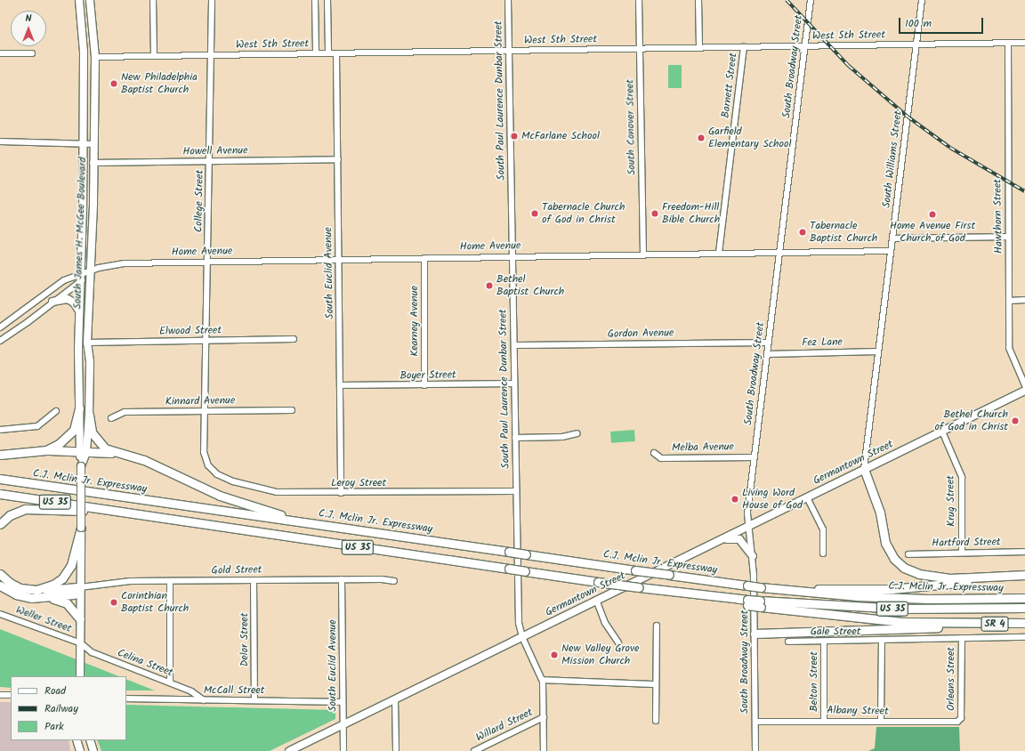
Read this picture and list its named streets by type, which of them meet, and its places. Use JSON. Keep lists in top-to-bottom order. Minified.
{"streets":{"highway":["C.J. Mclin Jr. Expressway","US 35","SR 4"],"main road":["South James H. McGee Boulevard","Germantown Street"],"street":["West 5th Street","South Broadway Street","Barnett Street","South Paul Laurence Dunbar Street","South Conover Street","Howell Avenue","South Williams Street","College Street","Hawthorn Street","Home Avenue","South Euclid Avenue","Kearney Avenue","Elwood Street","Gordon Avenue","Fez Lane","Boyer Street","Kinnard Avenue","Melba Avenue","Leroy Street","Krug Street","Hartford Street","Gold Street","Weller Street","Gale Street","Delor Street","Celina Street","Orleans Street","Belton Street","McCall Street","Albany Street","Willard Street"]},"crossings":[["West 5th Street","South Broadway Street"],["West 5th Street","Barnett Street"],["West 5th Street","South Paul Laurence Dunbar Street"],["West 5th Street","South Conover Street"],["West 5th Street","South Williams Street"],["West 5th Street","College Street"],["West 5th Street","Hawthorn Street"],["West 5th Street","South James H. McGee Boulevard"],["West 5th Street","South Euclid Avenue"],["South Broadway Street","Home Avenue"],["South Broadway Street","Gordon Avenue"],["South Broadway Street","Fez Lane"],["South Broadway Street","Melba Avenue"],["South Broadway Street","Germantown Street"],["South Broadway Street","Albany Street"],["Barnett Street","Home Avenue"],["South Paul Laurence Dunbar Street","Home Avenue"],["South Paul Laurence Dunbar Street","Gordon Avenue"],["South Paul Laurence Dunbar Street","Boyer Street"],["South Paul Laurence Dunbar Street","Germantown Street"],["South Paul Laurence Dunbar Street","Leroy Street"],["South Paul Laurence Dunbar Street","Willard Street"],["South Conover Street","Home Avenue"],["Howell Avenue","College Street"],["Howell Avenue","South James H. McGee Boulevard"],["Howell Avenue","South Euclid Avenue"],["South Williams Street","Home Avenue"],["South Williams Street","Fez Lane"],["South Williams Street","Germantown Street"],["College Street","Home Avenue"],["College Street","Elwood Street"],["College Street","Kinnard Avenue"],["College Street","Leroy Street"],["South James H. McGee Boulevard","Home Avenue"],["South James H. McGee Boulevard","Elwood Street"],["South James H. McGee Boulevard","Gold Street"],["South James H. McGee Boulevard","Weller Street"],["South James H. McGee Boulevard","Celina Street"],["Home Avenue","South Euclid Avenue"],["Home Avenue","Kearney Avenue"],["South Euclid Avenue","Boyer Street"],["South Euclid Avenue","Germantown Street"],["South Euclid Avenue","Leroy Street"],["South Euclid Avenue","Gold Street"],["South Euclid Avenue","McCall Street"],["Kearney Avenue","Boyer Street"],["Germantown Street","Krug Street"],["C.J. Mclin Jr. Expressway","US 35"],["C.J. Mclin Jr. Expressway","SR 4"],["Krug Street","Hartford Street"],["US 35","SR 4"],["Gold Street","Delor Street"],["Weller Street","Celina Street"],["Gale Street","Orleans Street"],["Gale Street","Belton Street"],["Delor Street","McCall Street"],["Celina Street","McCall Street"],["Orleans Street","Albany Street"],["Belton Street","Albany Street"]],"places":["New Philadelphia Baptist Church","McFarlane School","Garfield Elementary School","Tabernacle Church of God in Christ","Freedom-Hill Bible Church","Home Avenue First Church of God","Tabernacle Baptist Church","Bethel Baptist Church","Bethel Church of God in Christ","Living Word House of God","Corinthian Baptist Church","New Valley Grove Mission Church"],"legend":["Road","Railway","Park"],"scale_bar":"100 m","north":"top"}
